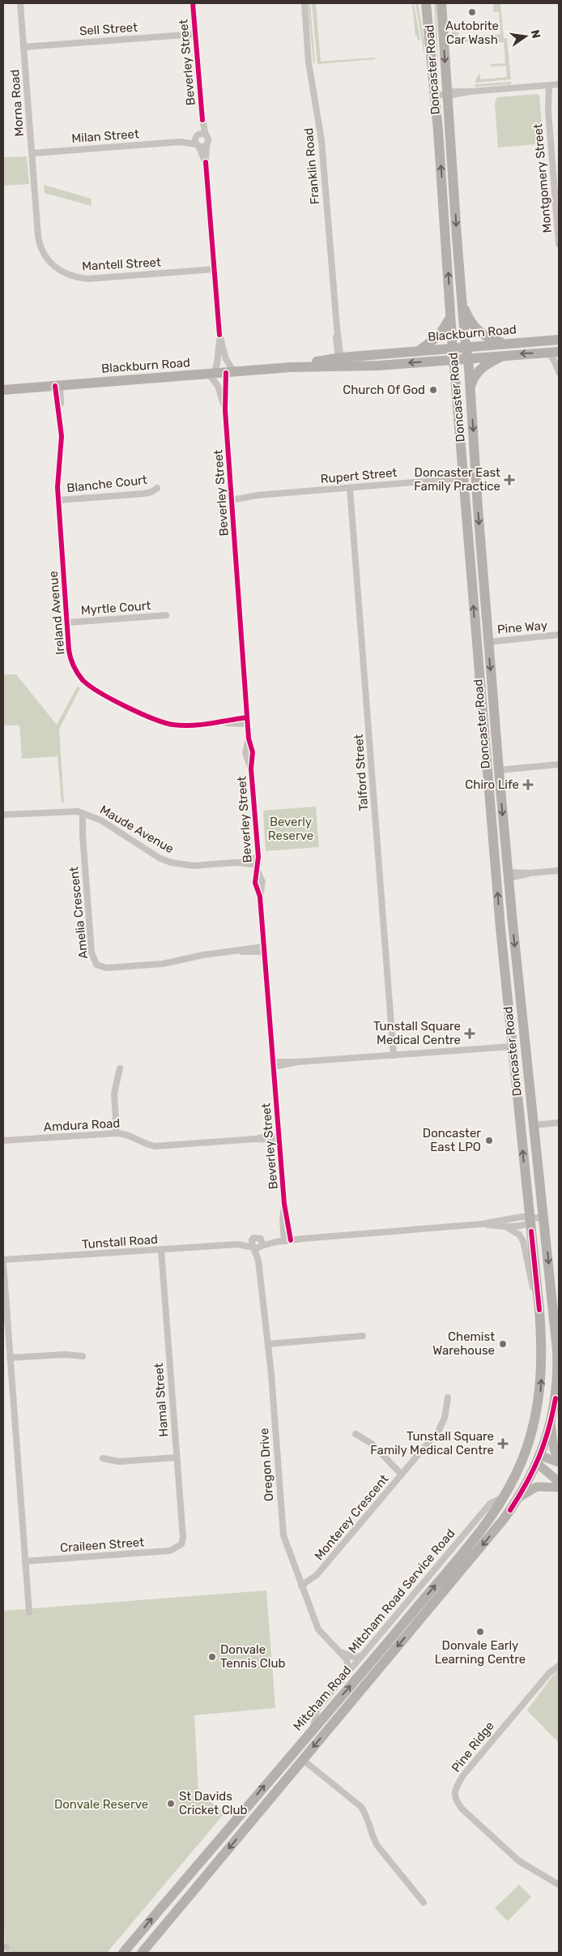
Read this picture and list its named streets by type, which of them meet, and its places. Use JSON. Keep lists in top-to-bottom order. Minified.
{"streets":{"main road":["Doncaster Road","Blackburn Road","Mitcham Road"],"street":["Sell Street","Beverley Street","Morna Road","Milan Street","Franklin Road","Montgomery Street","Mantell Street","Rupert Street","Blanche Court","Myrtle Court","Ireland Avenue","Pine Way","Talford Street","Maude Avenue","Amelia Crescent","Amdura Road","Tunstall Road","Hamal Street","Oregon Drive","Monterey Crescent","Craileen Street","Mitcham Road Service Road","Pine Ridge"]},"crossings":[["Sell Street","Beverley Street"],["Sell Street","Morna Road"],["Beverley Street","Milan Street"],["Beverley Street","Mantell Street"],["Beverley Street","Blackburn Road"],["Beverley Street","Rupert Street"],["Beverley Street","Ireland Avenue"],["Beverley Street","Maude Avenue"],["Beverley Street","Amelia Crescent"],["Beverley Street","Amdura Road"],["Doncaster Road","Blackburn Road"],["Doncaster Road","Rupert Street"],["Doncaster Road","Pine Way"],["Doncaster Road","Mitcham Road"],["Morna Road","Milan Street"],["Morna Road","Mantell Street"],["Milan Street","Mantell Street"],["Franklin Road","Blackburn Road"],["Blackburn Road","Ireland Avenue"],["Rupert Street","Talford Street"],["Blanche Court","Ireland Avenue"],["Myrtle Court","Ireland Avenue"],["Maude Avenue","Amelia Crescent"],["Tunstall Road","Hamal Street"],["Tunstall Road","Oregon Drive"],["Hamal Street","Craileen Street"],["Oregon Drive","Monterey Crescent"],["Oregon Drive","Mitcham Road Service Road"],["Mitcham Road Service Road","Mitcham Road"]],"parks":["Beverly Reserve","Donvale Reserve"],"places":{"other":["Autobrite Car Wash","Church Of God","Doncaster East LPO","Chemist Warehouse","Donvale Early Learning Centre","Donvale Tennis Club","St Davids Cricket Club"],"health":["Doncaster East Family Practice","Chiro Life","Tunstall Square Medical Centre","Tunstall Square Family Medical Centre"]},"north":"right"}
